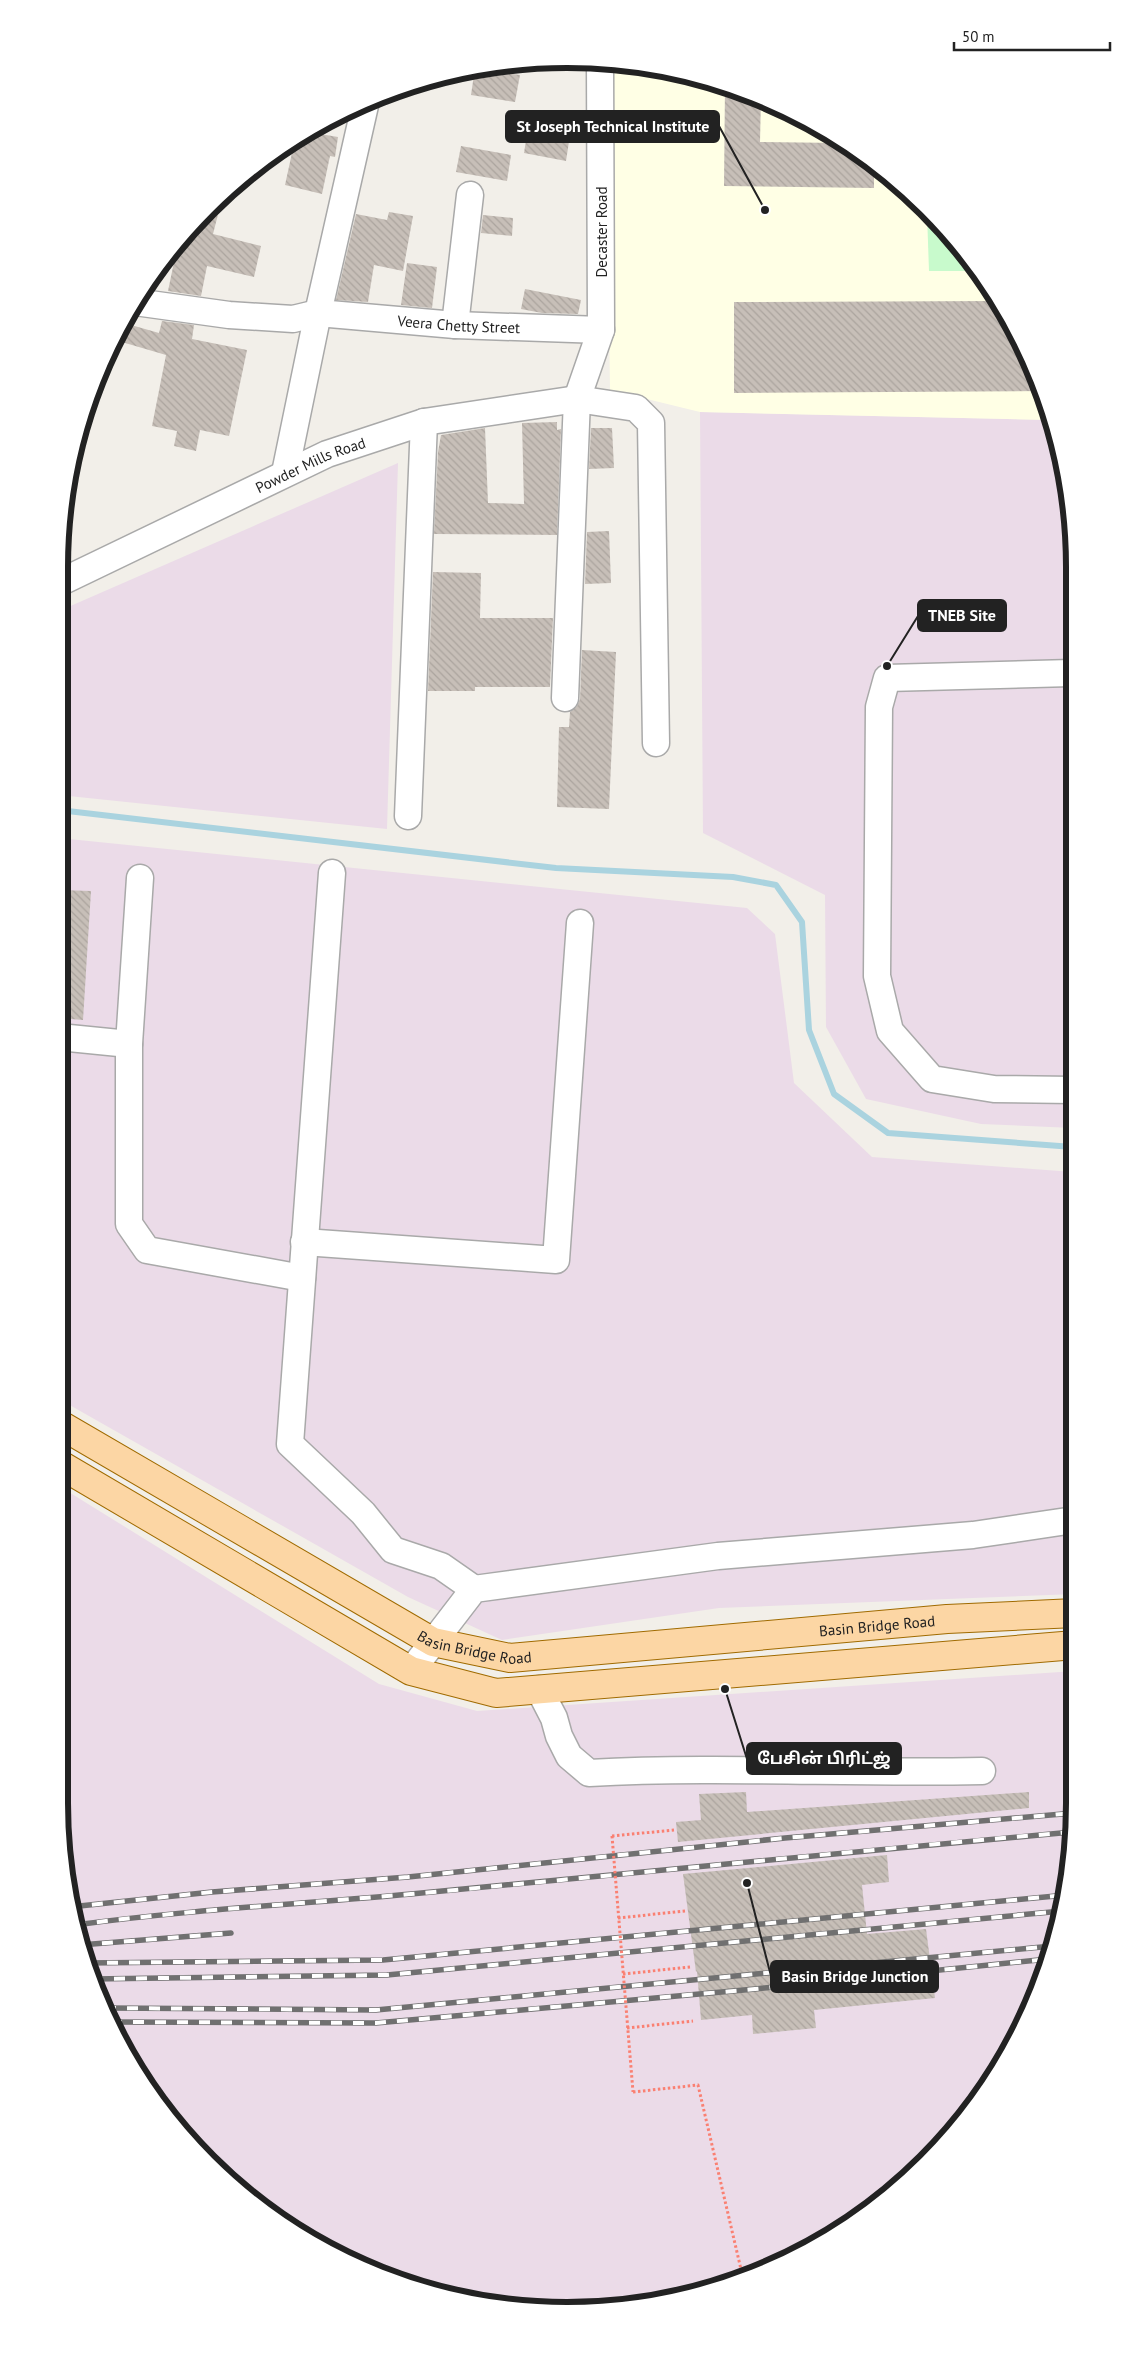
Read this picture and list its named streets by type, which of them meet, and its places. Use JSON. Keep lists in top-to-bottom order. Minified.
{"streets":{"main road":["Basin Bridge Road"],"street":["Decaster Road","Veera Chetty Street","Powder Mills Road"]},"crossings":[["Decaster Road","Veera Chetty Street"],["Decaster Road","Powder Mills Road"]],"places":["St Joseph Technical Institute","TNEB Site","பேசின் பிரிட்ஜ்","Basin Bridge Junction"],"scale_bar":"50 m"}
